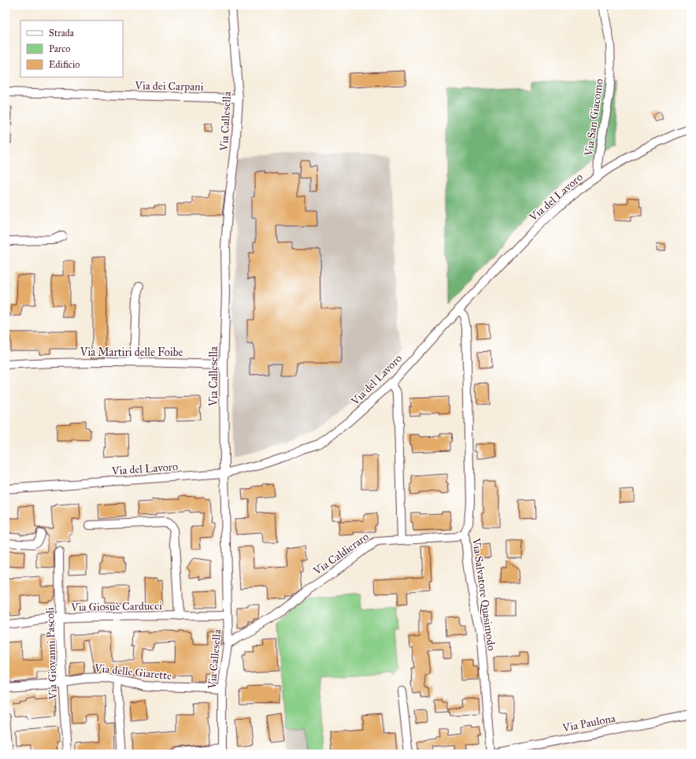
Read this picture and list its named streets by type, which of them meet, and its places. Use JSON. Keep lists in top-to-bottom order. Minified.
{"streets":{"street":["Via dei Carpani","Via San Giacomo","Via Callesella","Via del Lavoro","Via Martiri delle Foibe","Via Caldieraro","Via Salvatore Quasimodo","Via Giosuè Carducci","Via Giovanni Pascoli","Via delle Giarette","Via Paulona"]},"crossings":[["Via dei Carpani","Via Callesella"],["Via San Giacomo","Via del Lavoro"],["Via Callesella","Via del Lavoro"],["Via Callesella","Via Martiri delle Foibe"],["Via Callesella","Via Caldieraro"],["Via Callesella","Via Giosuè Carducci"],["Via Callesella","Via delle Giarette"],["Via del Lavoro","Via Salvatore Quasimodo"],["Via Caldieraro","Via Salvatore Quasimodo"],["Via Salvatore Quasimodo","Via Paulona"],["Via Giosuè Carducci","Via Giovanni Pascoli"],["Via Giovanni Pascoli","Via delle Giarette"]],"legend":["Strada","Parco","Edificio"]}
